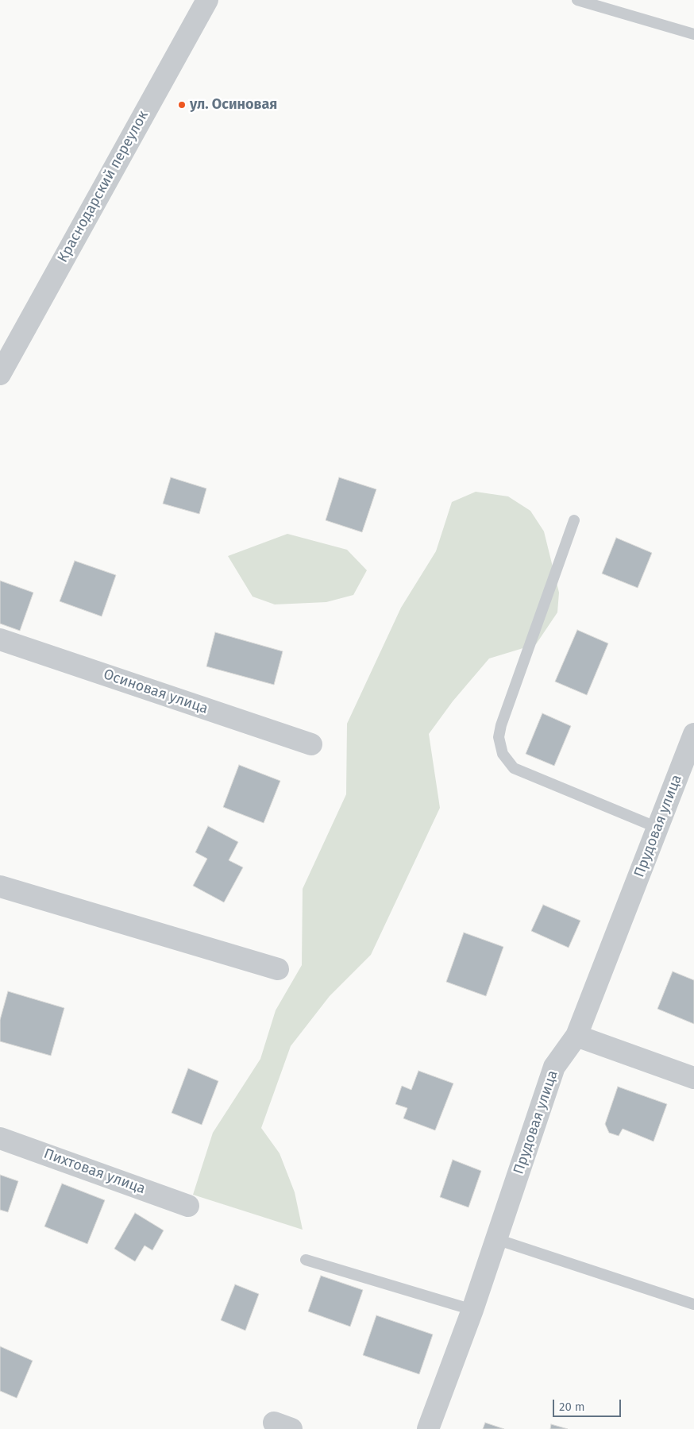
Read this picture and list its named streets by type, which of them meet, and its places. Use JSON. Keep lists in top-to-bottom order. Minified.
{"streets":{"street":["Краснодарский переулок","Осиновая улица","Прудовая улица","Пихтовая улица"]},"places":["ул. Осиновая"],"scale_bar":"20 m"}
